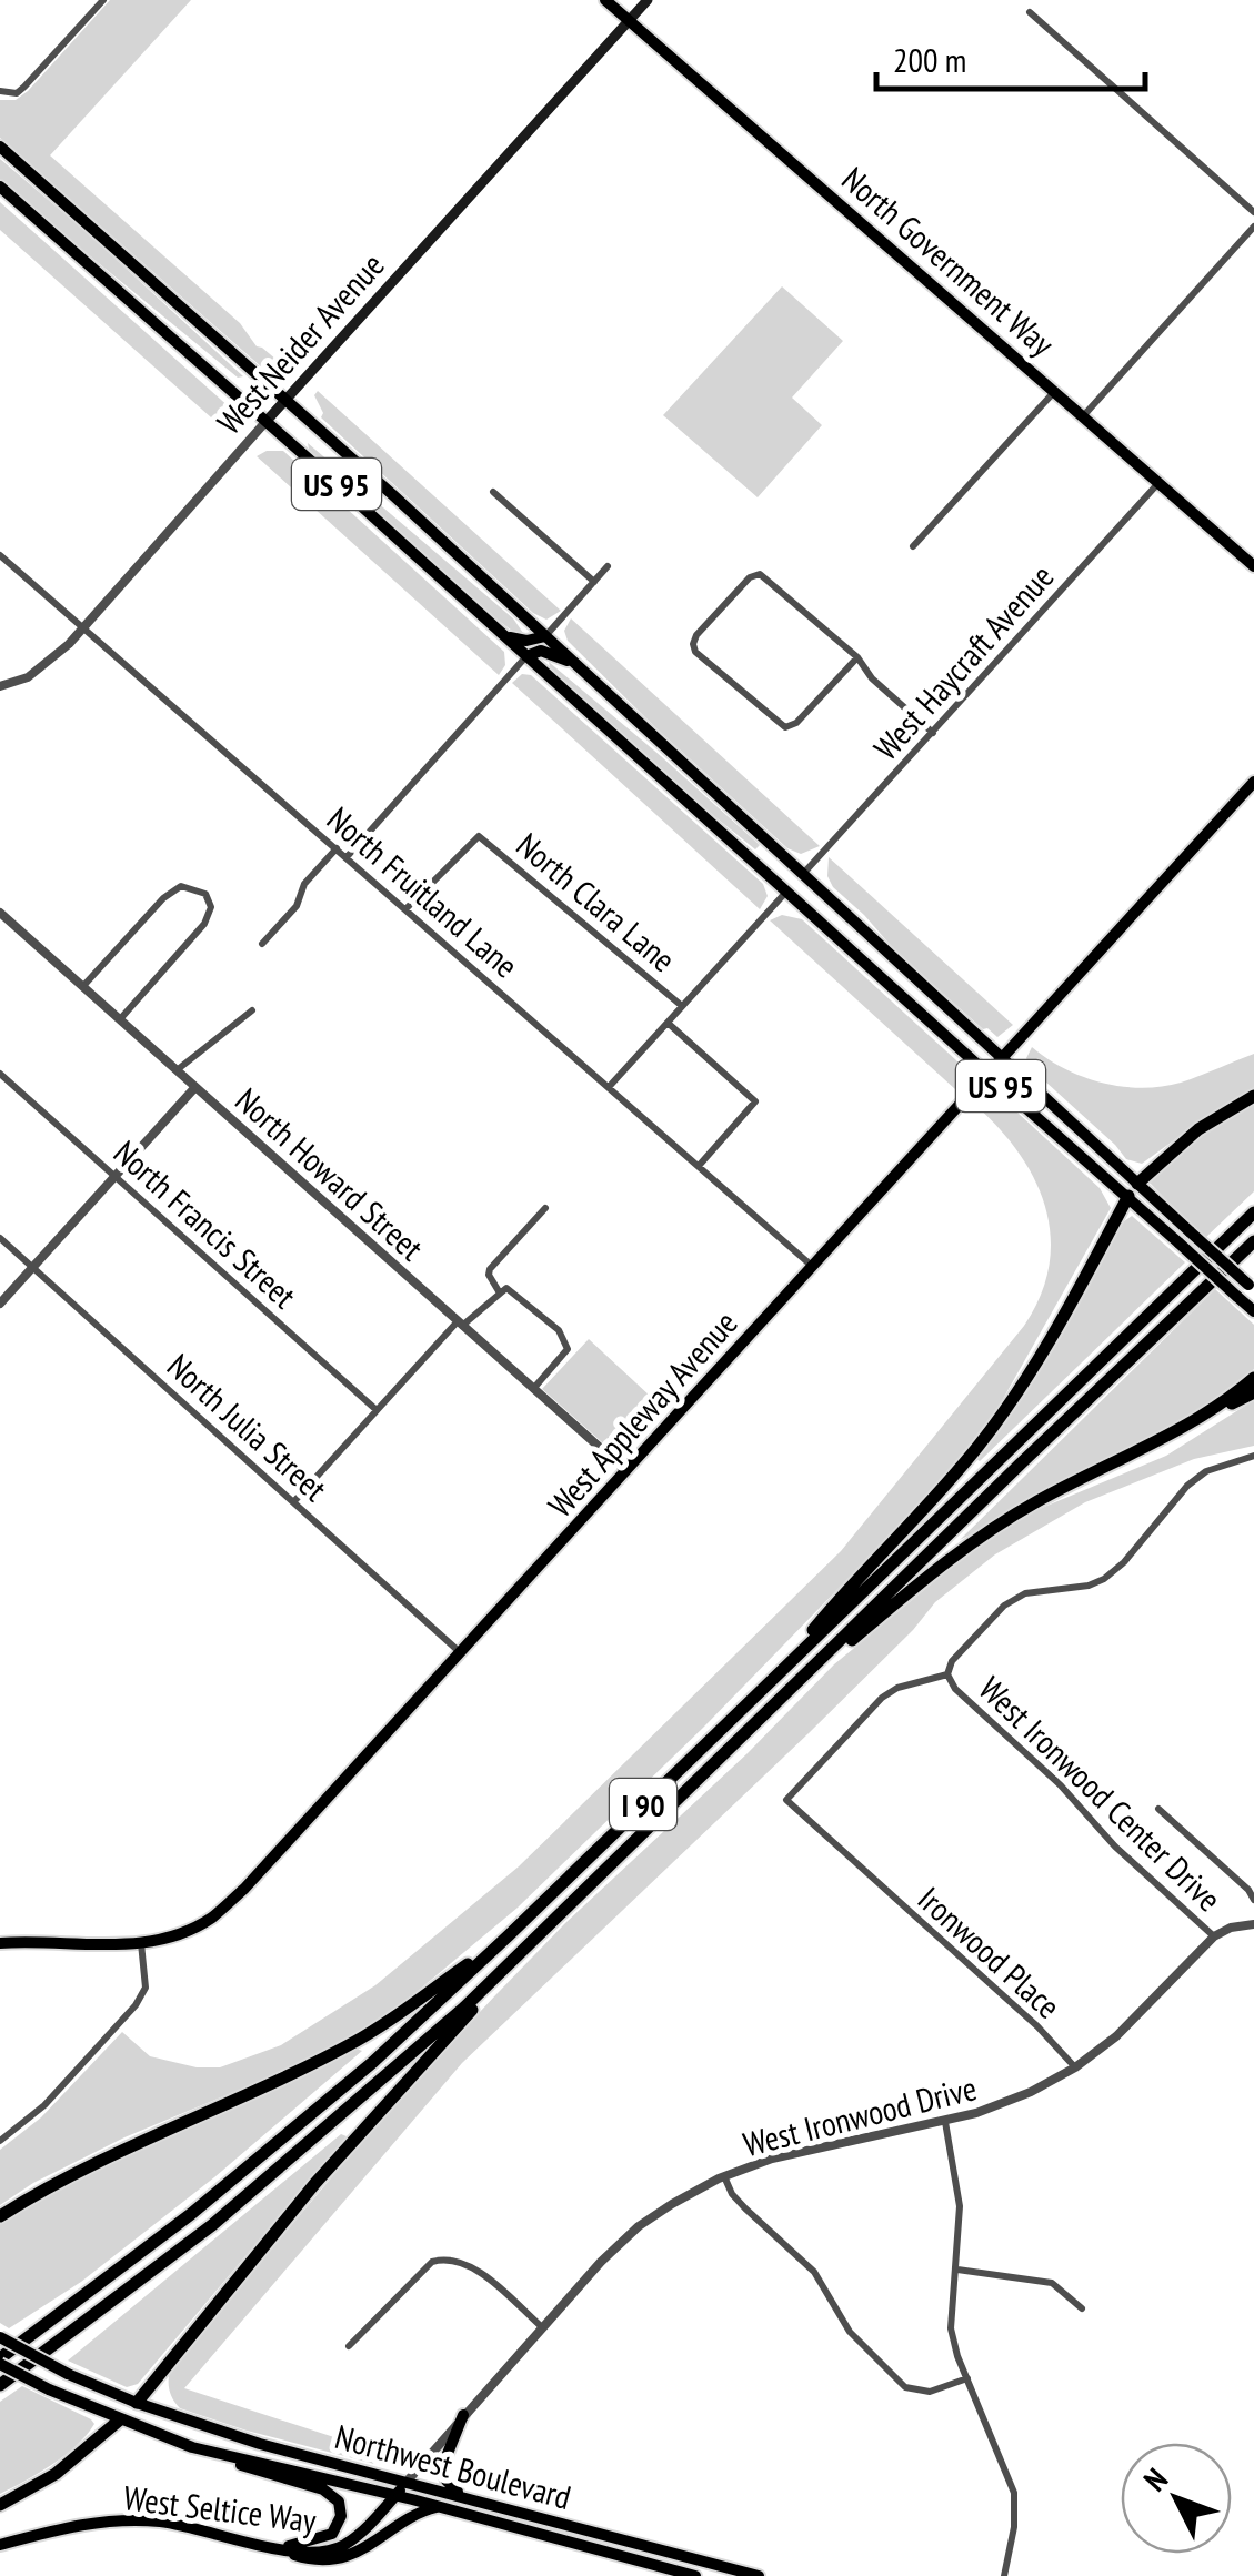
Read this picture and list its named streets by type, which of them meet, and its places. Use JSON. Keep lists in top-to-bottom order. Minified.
{"streets":{"highway":["I 90"],"main road":["North Government Way","West Neider Avenue","US 95","West Appleway Avenue","Northwest Boulevard","West Seltice Way"],"street":["West Haycraft Avenue","North Fruitland Lane","North Clara Lane","North Howard Street","North Francis Street","North Julia Street","West Ironwood Center Drive","Ironwood Place","West Ironwood Drive"]},"crossings":[["North Government Way","West Neider Avenue"],["North Government Way","West Haycraft Avenue"],["West Neider Avenue","US 95"],["West Neider Avenue","North Fruitland Lane"],["US 95","West Haycraft Avenue"],["US 95","West Appleway Avenue"],["US 95","I 90"],["North Fruitland Lane","North Clara Lane"],["North Fruitland Lane","West Appleway Avenue"],["North Howard Street","West Appleway Avenue"],["West Appleway Avenue","North Julia Street"],["West Ironwood Center Drive","Ironwood Place"],["West Ironwood Center Drive","West Ironwood Drive"],["I 90","Northwest Boulevard"],["Ironwood Place","West Ironwood Drive"],["West Ironwood Drive","Northwest Boulevard"],["West Ironwood Drive","West Seltice Way"],["Northwest Boulevard","West Seltice Way"]],"scale_bar":"200 m","north":"top left"}
